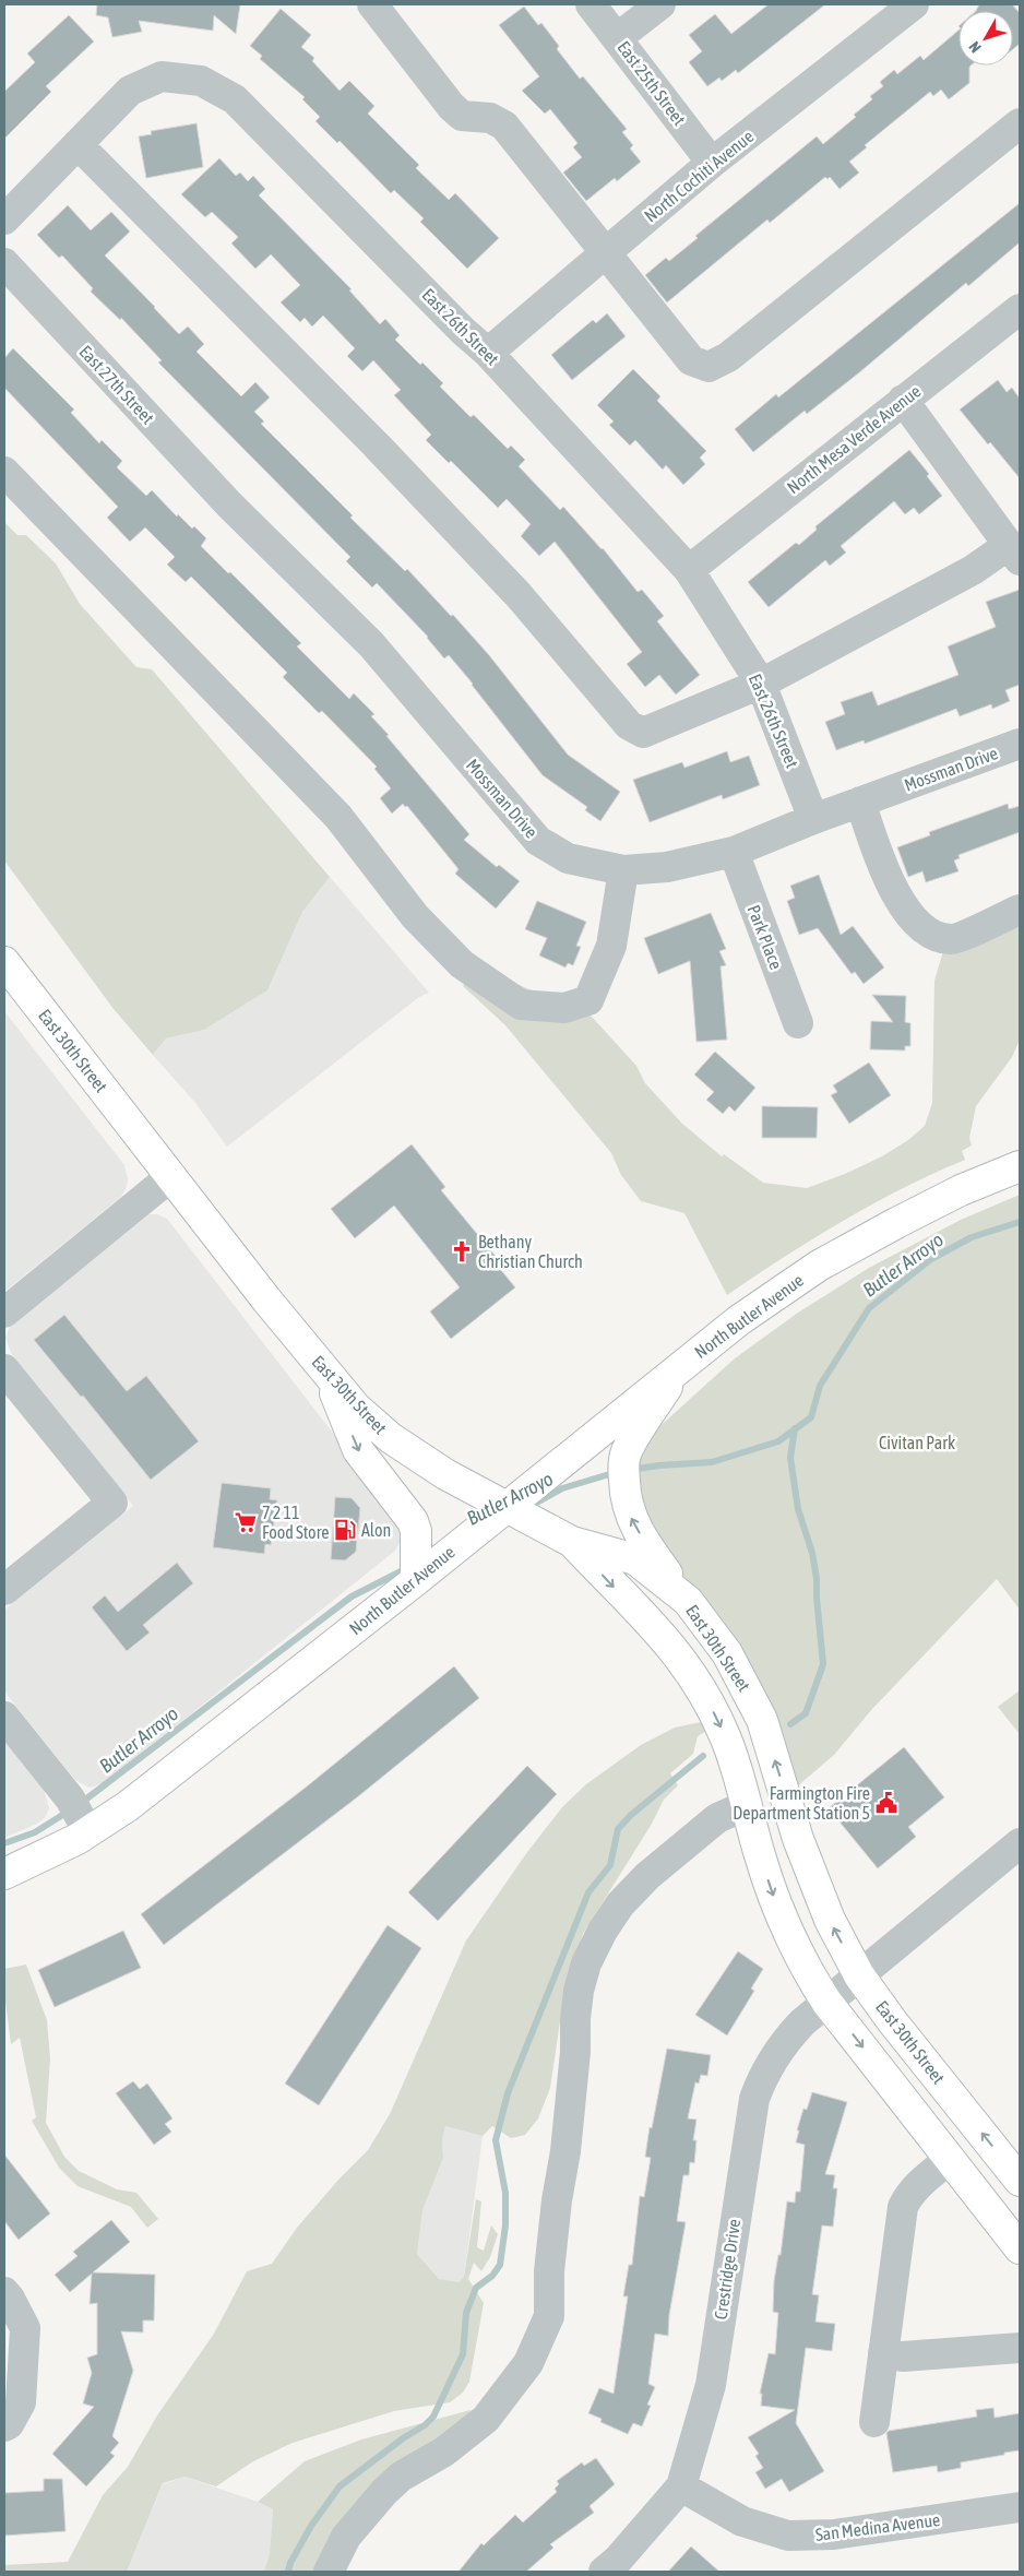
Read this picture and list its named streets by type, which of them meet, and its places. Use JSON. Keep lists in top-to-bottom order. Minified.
{"streets":{"main road":["East 30th Street","North Butler Avenue"],"street":["East 25th Street","North Cochiti Avenue","East 26th Street","East 27th Street","North Mesa Verde Avenue","Mossman Drive","Park Place","Crestridge Drive","San Medina Avenue"]},"crossings":[["East 25th Street","North Cochiti Avenue"],["North Cochiti Avenue","East 26th Street"],["East 26th Street","North Mesa Verde Avenue"],["East 26th Street","Mossman Drive"],["East 27th Street","Mossman Drive"],["Mossman Drive","Park Place"],["East 30th Street","North Butler Avenue"],["East 30th Street","Crestridge Drive"],["Crestridge Drive","San Medina Avenue"]],"water":["Butler Arroyo"],"parks":["Civitan Park"],"places":{"church":["Bethany Christian Church"],"supermarket":["7 2 11 Food Store"],"fuel station":["Alon"],"public building":["Farmington Fire Department Station 5"]},"north":"bottom left"}
